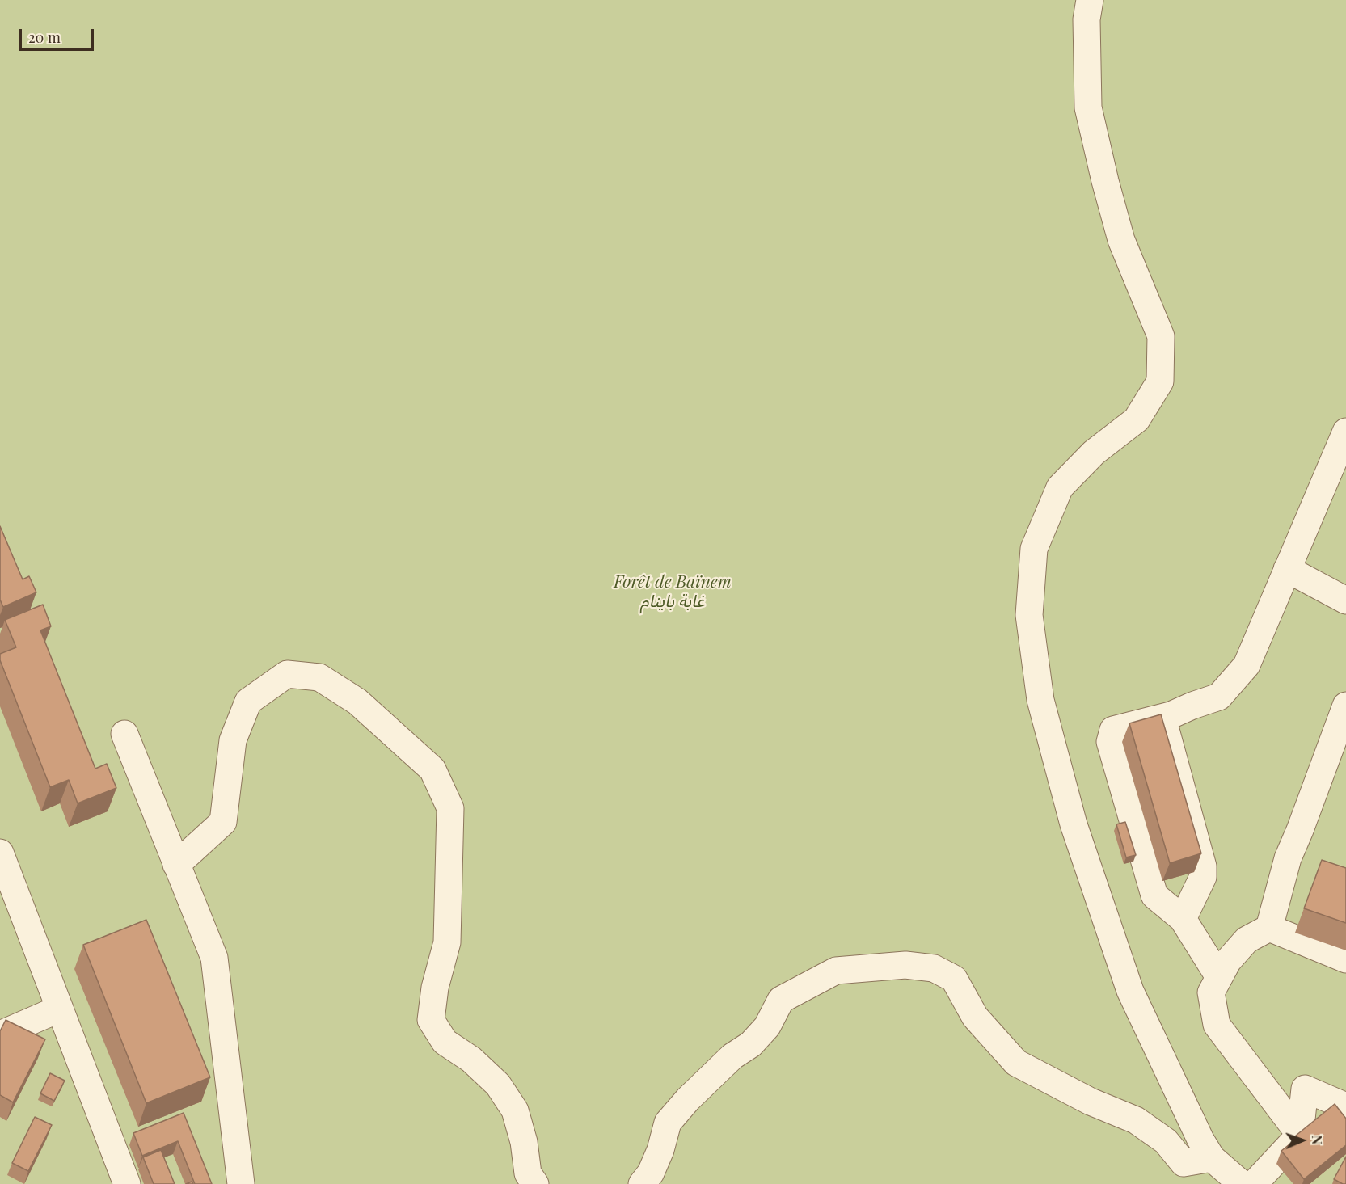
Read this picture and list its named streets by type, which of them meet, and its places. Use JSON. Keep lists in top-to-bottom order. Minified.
{"parks":["Forêt de Baïnem غابة باينام"],"scale_bar":"20 m","north":"right"}
